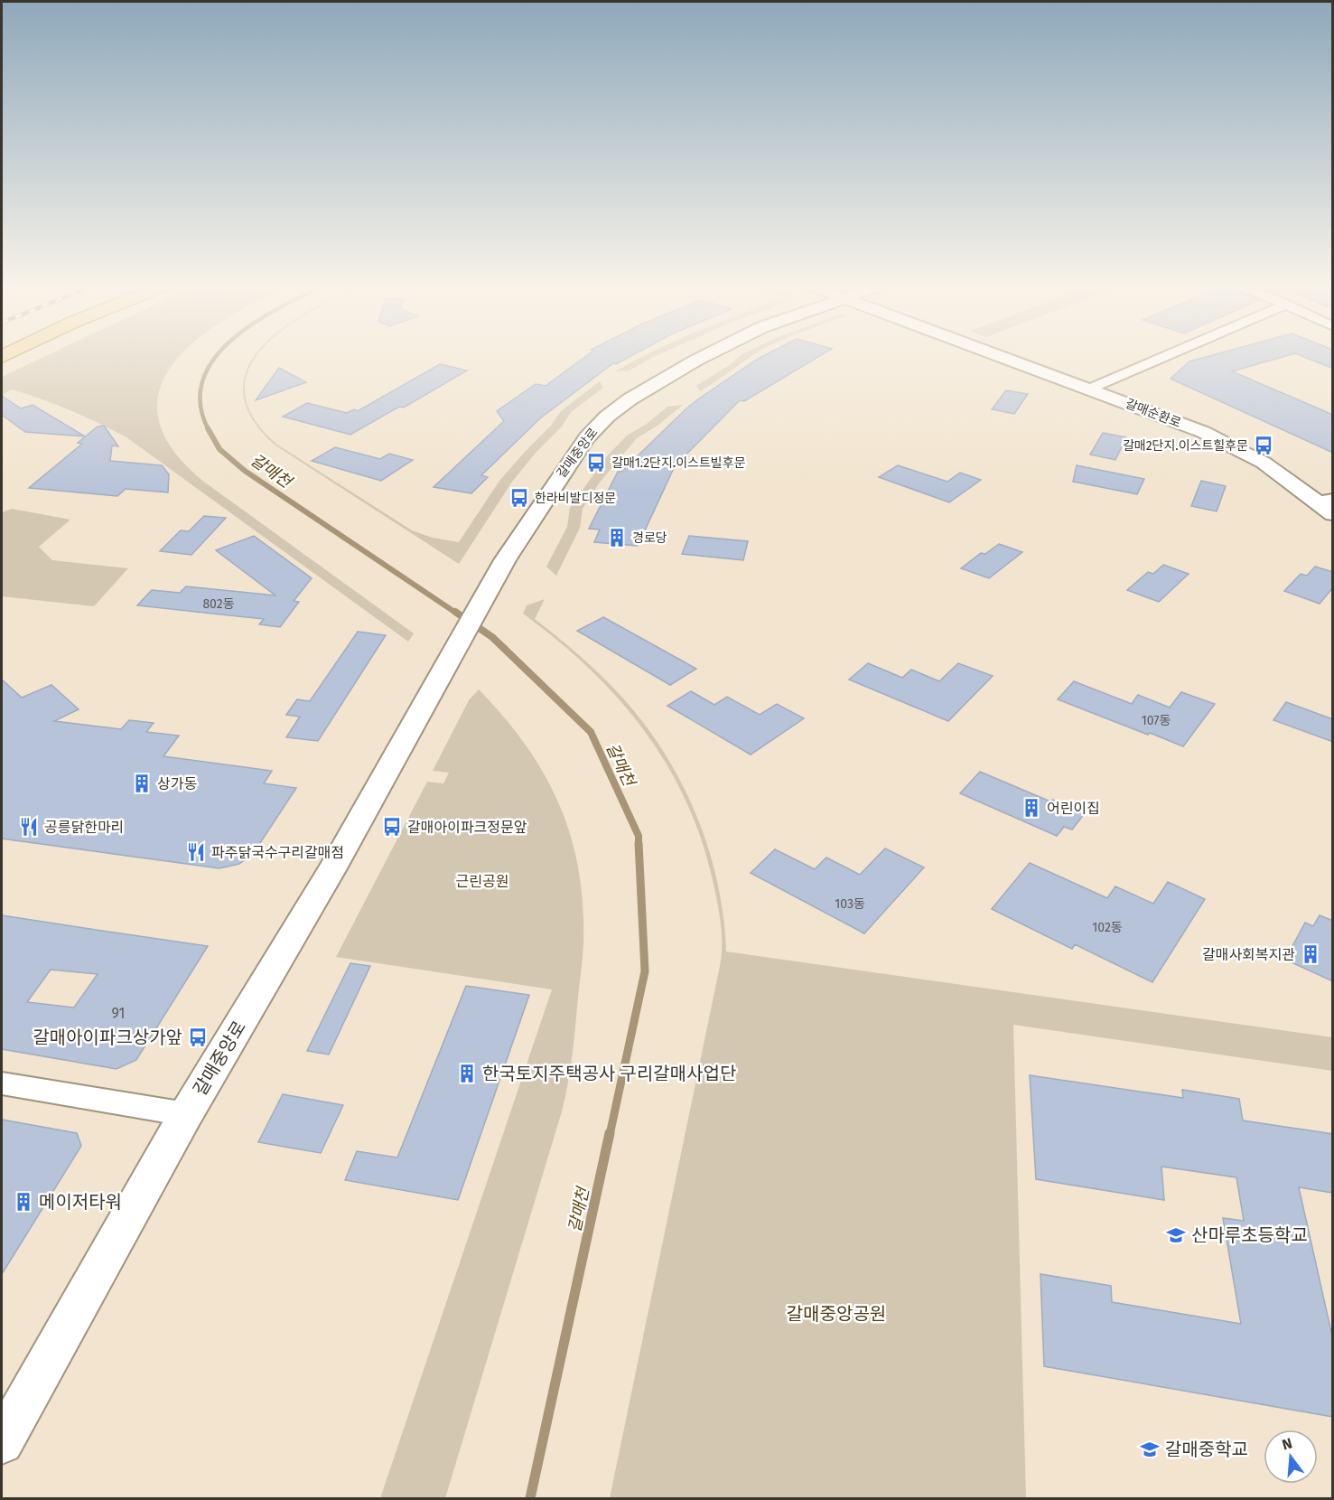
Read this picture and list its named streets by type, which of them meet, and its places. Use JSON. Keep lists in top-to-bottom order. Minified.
{"streets":{"street":["갈매순환로","갈매중앙로"]},"water":["갈매천"],"parks":["근린공원","갈매중앙공원"],"places":{"bus stop":["갈매2단지.이스트힐후문","갈매1.2단지.이스트빌후문","한라비발디정문","갈매아이파크정문앞","갈매아이파크상가앞"],"building":["경로당","상가동","어린이집","갈매사회복지관","한국토지주택공사 구리갈매사업단","메이저타워"],"restaurant":["공릉닭한마리","파주닭국수구리갈매점"],"school or university":["산마루초등학교","갈매중학교"]},"house_numbers":["802동","107동","103동","102동","91"],"north":"top"}
